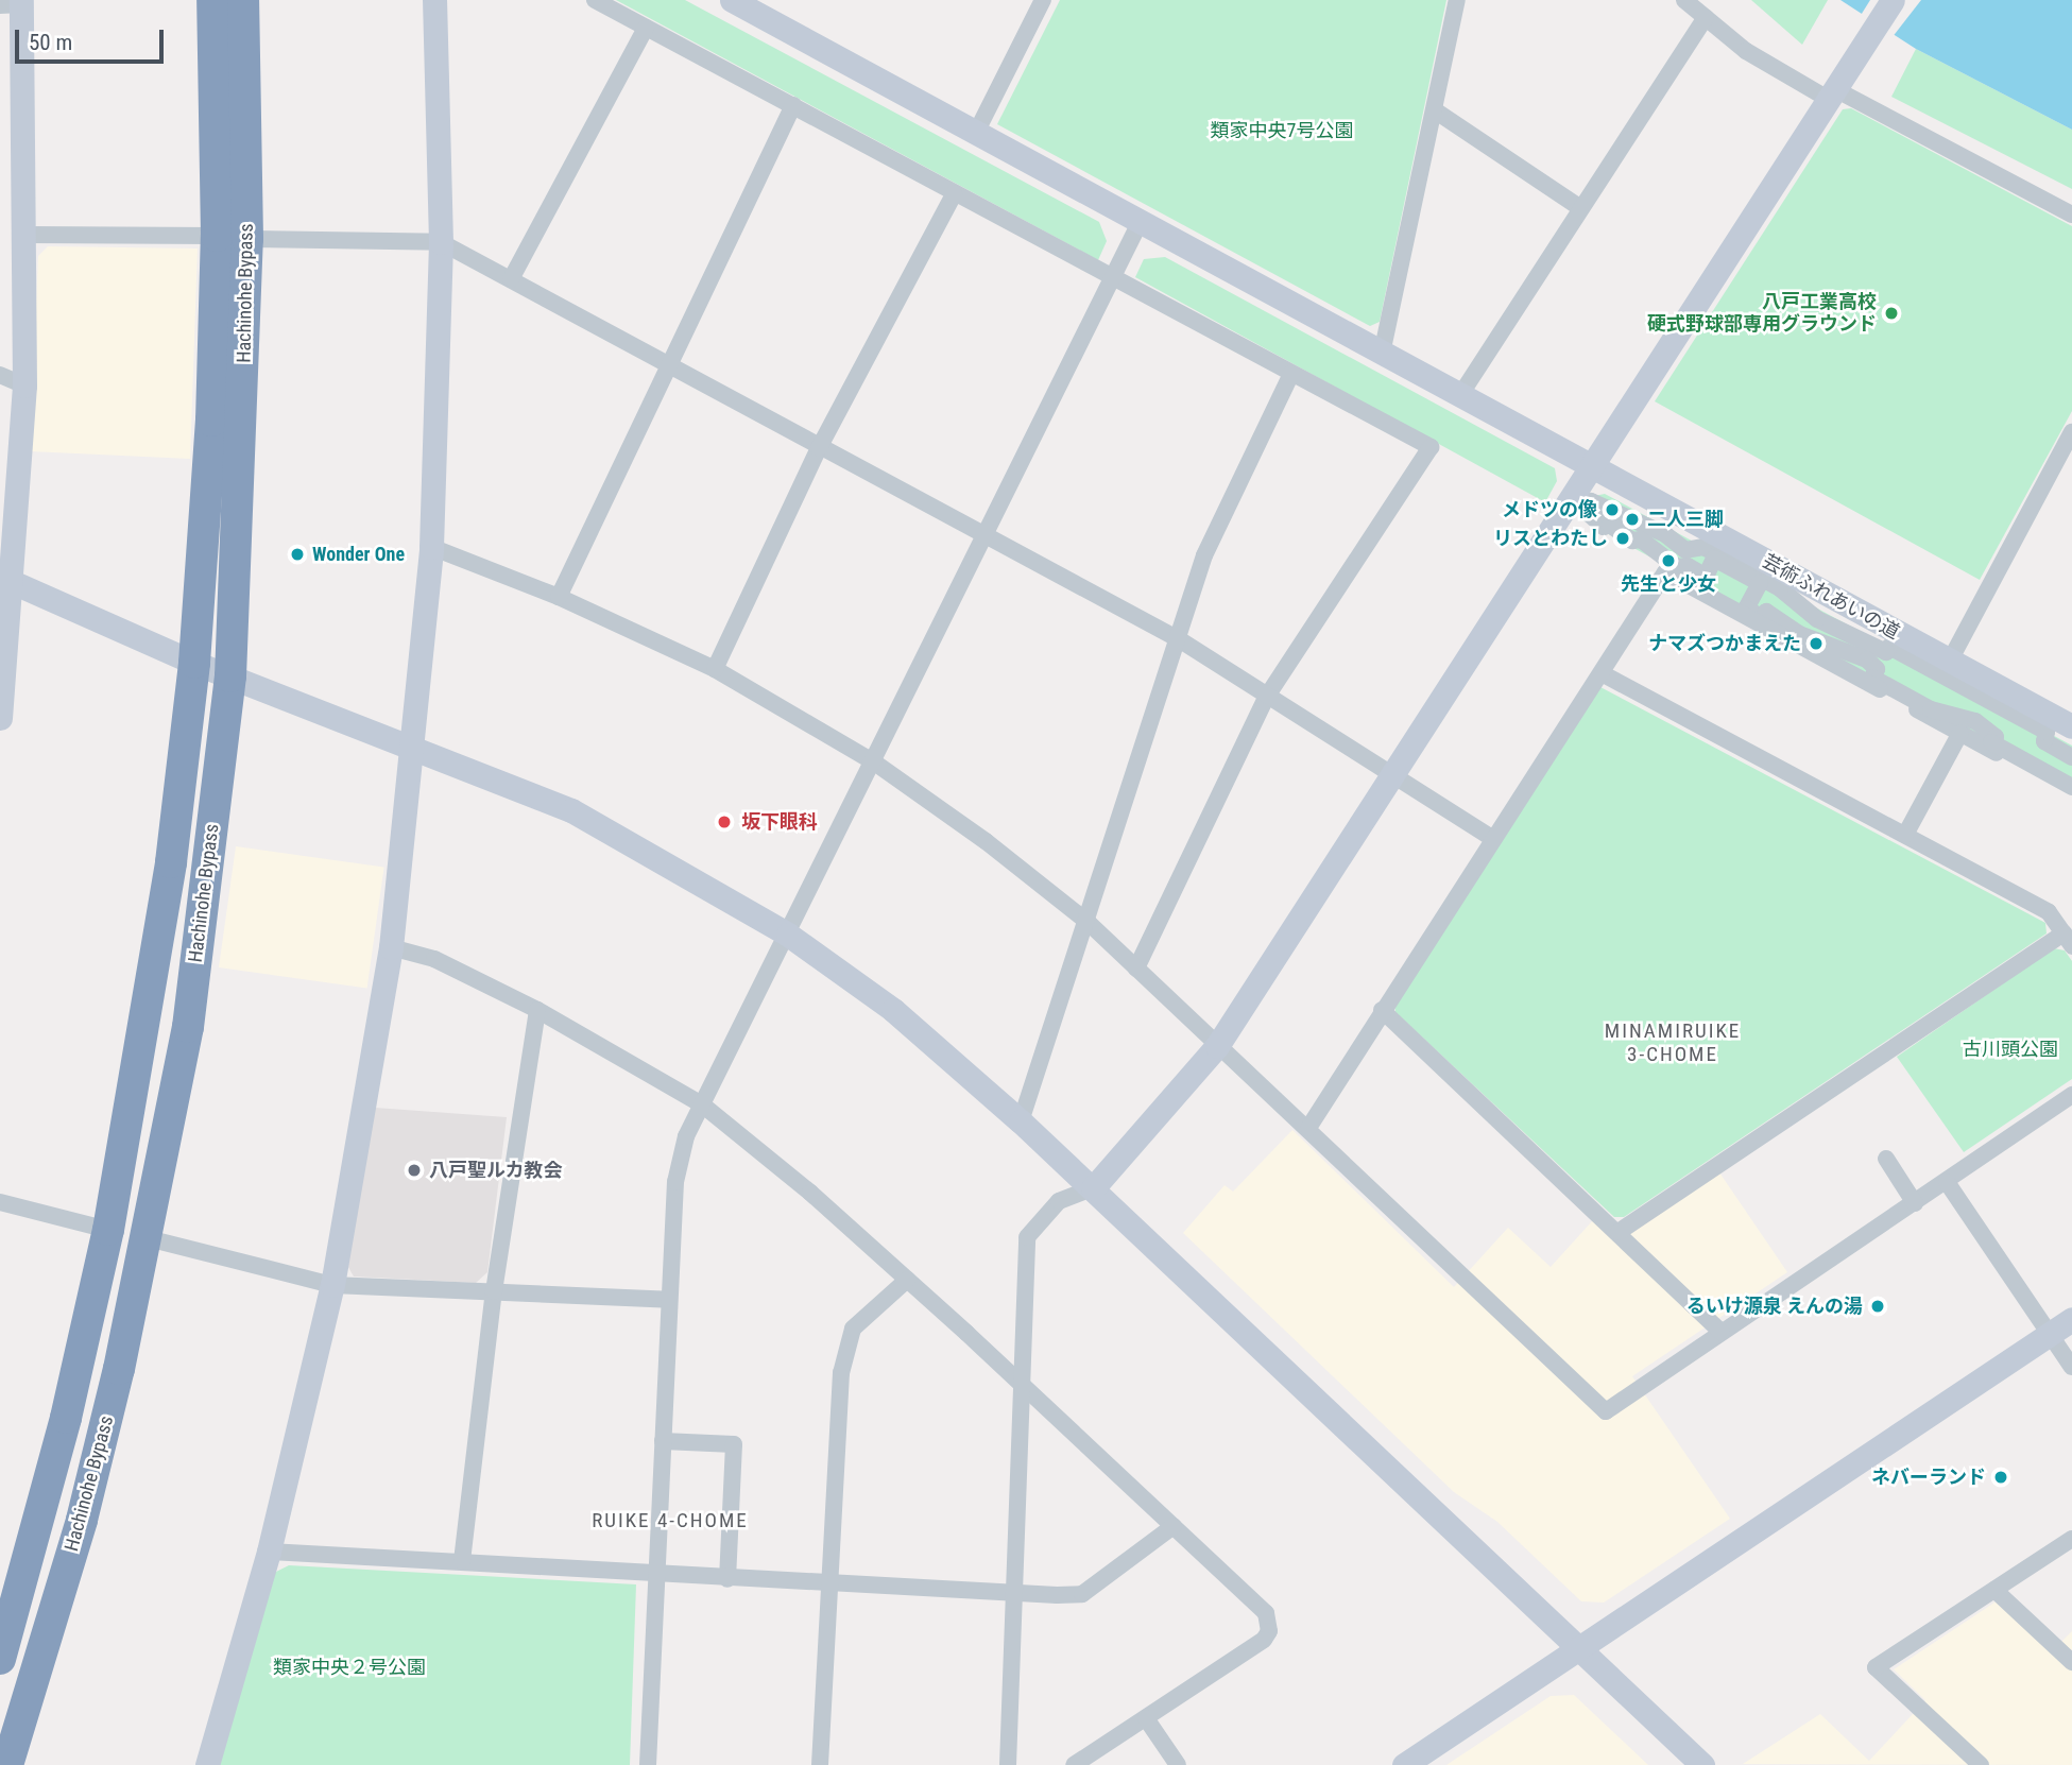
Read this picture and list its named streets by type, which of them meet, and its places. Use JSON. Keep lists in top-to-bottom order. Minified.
{"streets":{"highway":["Hachinohe Bypass"],"street":["芸術ふれあいの道"]},"districts":["MINAMIRUIKE 3-CHOME","RUIKE 4-CHOME"],"parks":["類家中央7号公園","古川頭公園","類家中央２号公園"],"places":["八戸工業高校 硬式野球部専用グラウンド","メドツの像","二人三脚","リスとわたし","Wonder One","先生と少女","ナマズつかまえた","坂下眼科","八戸聖ルカ教会","るいけ源泉 えんの湯","ネバーランド"],"scale_bar":"50 m"}
